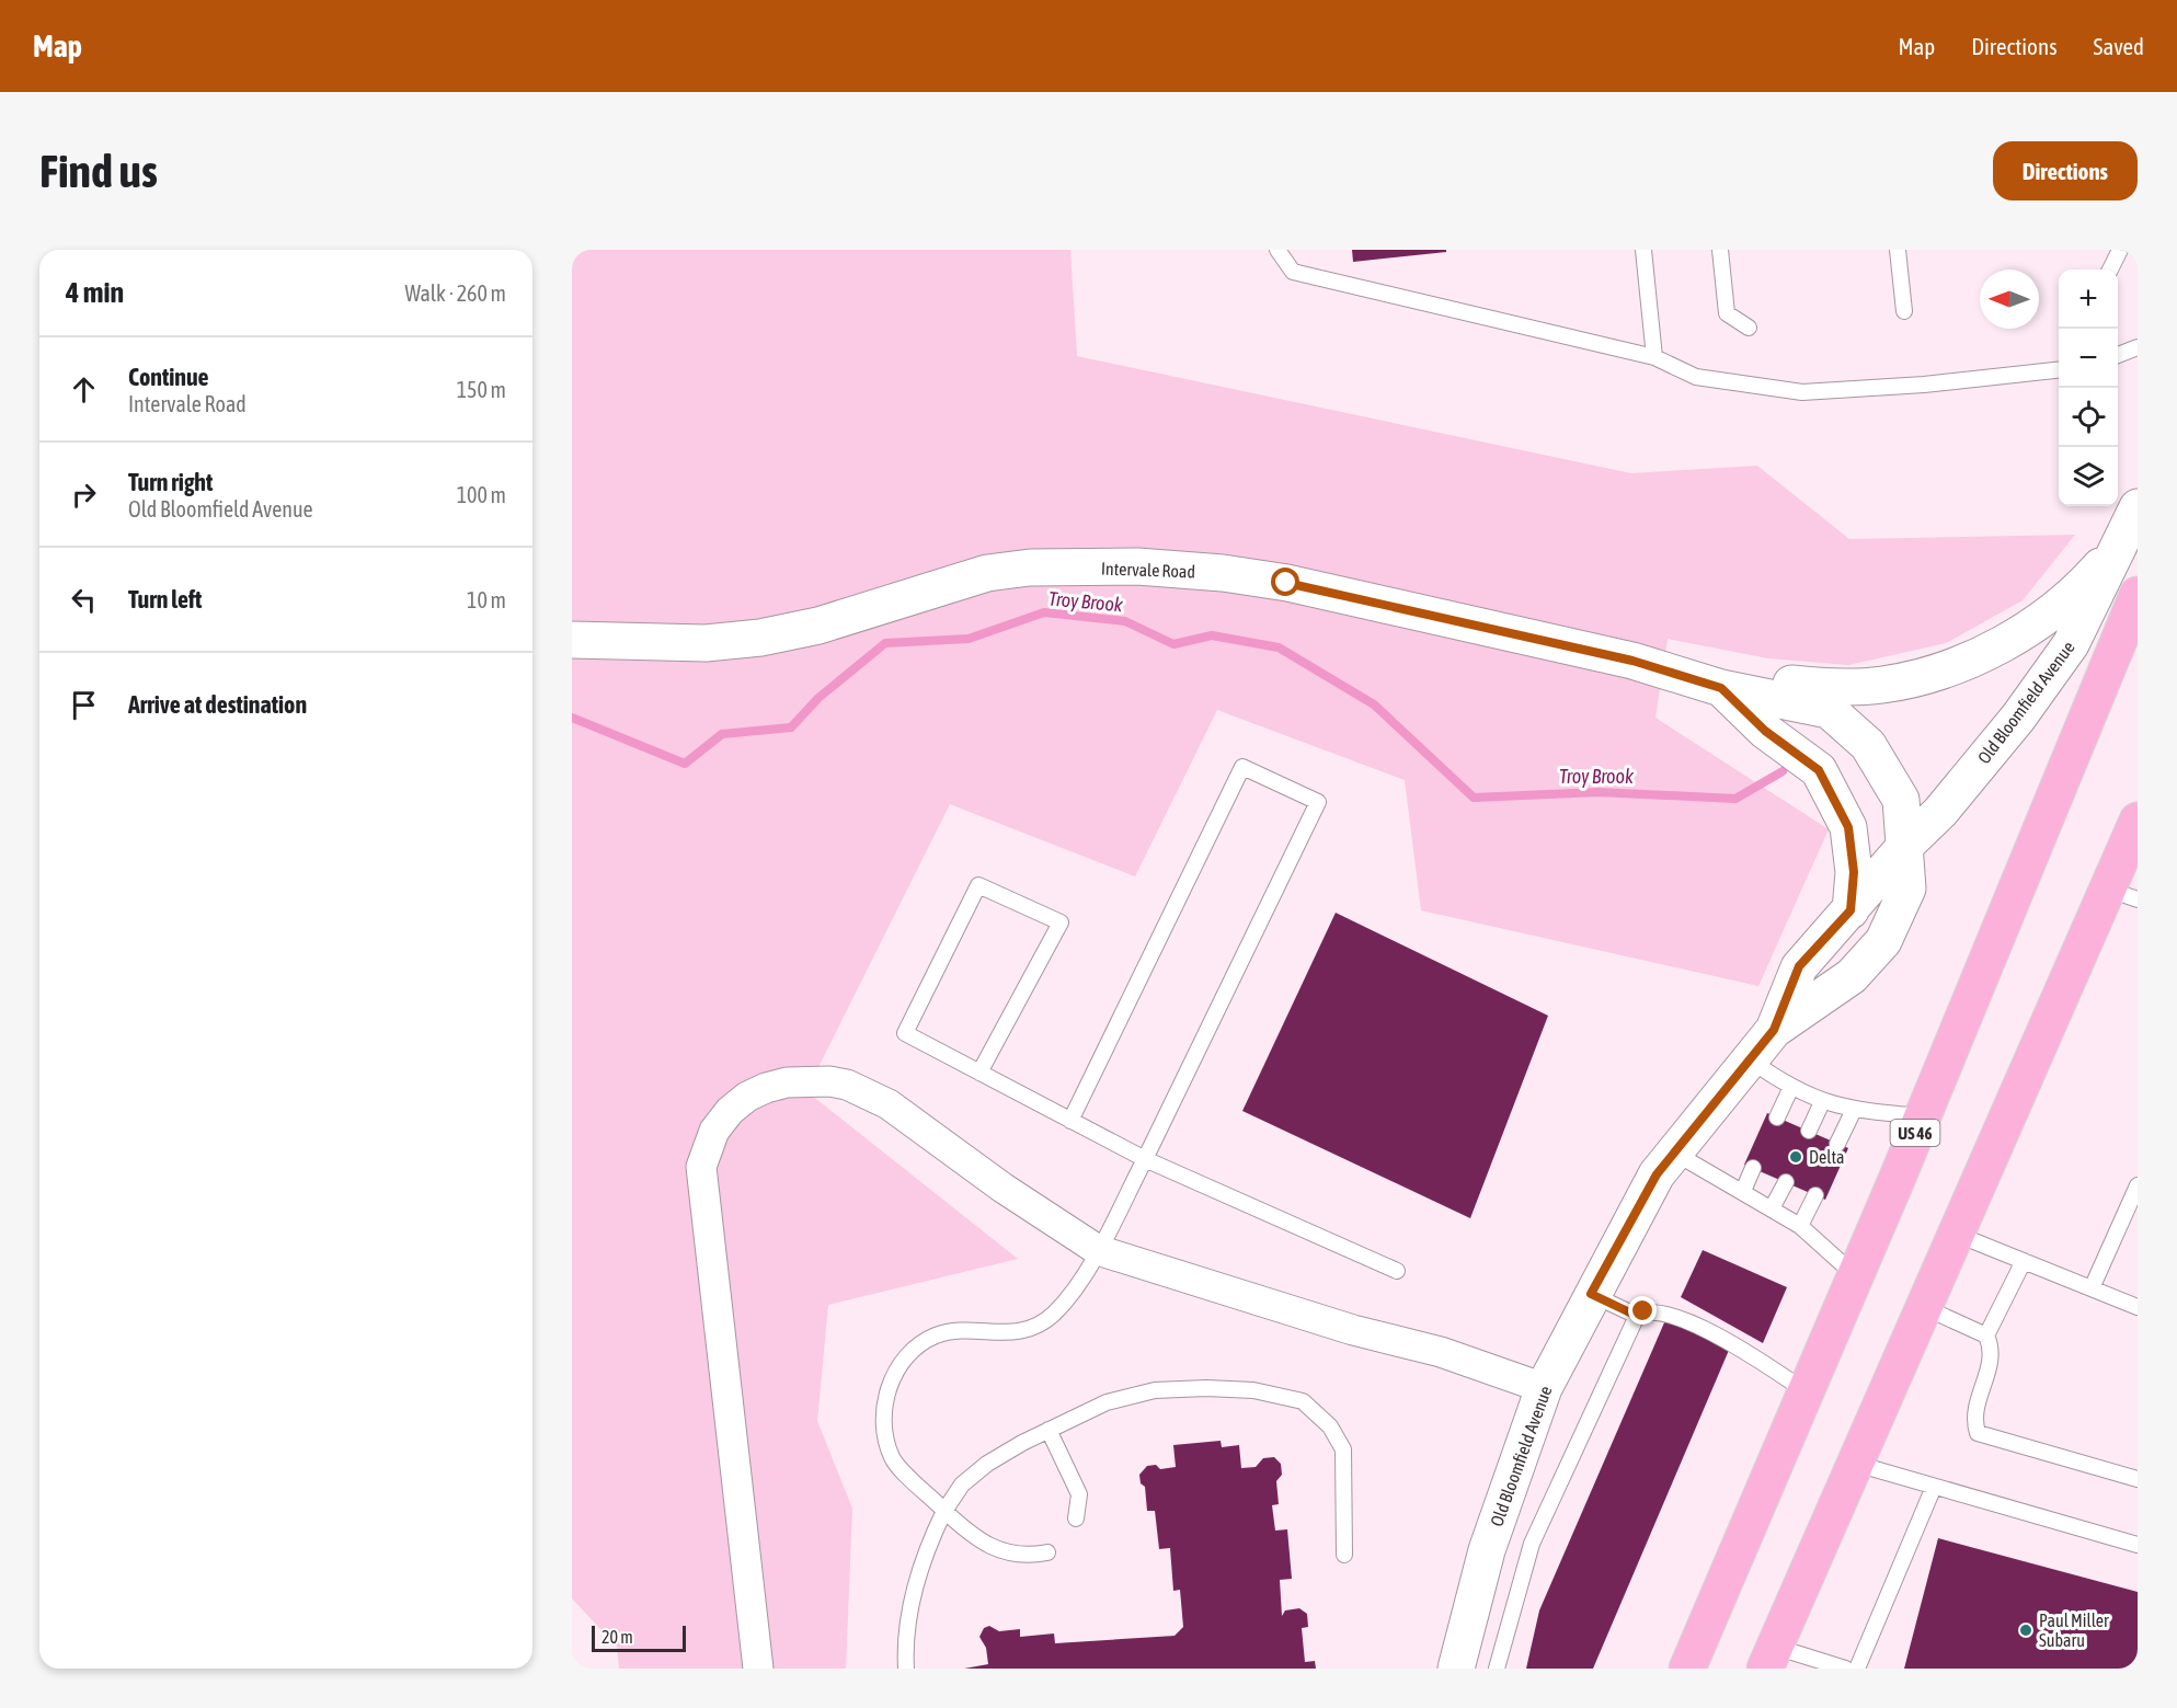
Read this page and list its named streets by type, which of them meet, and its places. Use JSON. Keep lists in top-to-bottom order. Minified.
{"streets":{"highway":["US 46"],"street":["Intervale Road","Old Bloomfield Avenue"]},"crossings":[["Intervale Road","Old Bloomfield Avenue"]],"water":["Troy Brook"],"places":["Delta","Paul Miller Subaru"],"scale_bar":"20 m","north":"left","page":{"header":"Map","nav":["Map","Directions","Saved"],"buttons":"Directions","title":"Find us","heading":["4 min","Walk · 260 m"],"map_buttons":["+","−"],"list":[["Continue","Intervale Road","150 m"],["Turn right","Old Bloomfield Avenue","100 m"],["Turn left","10 m"],"Arrive at destination"],"scale":"20 m"}}
